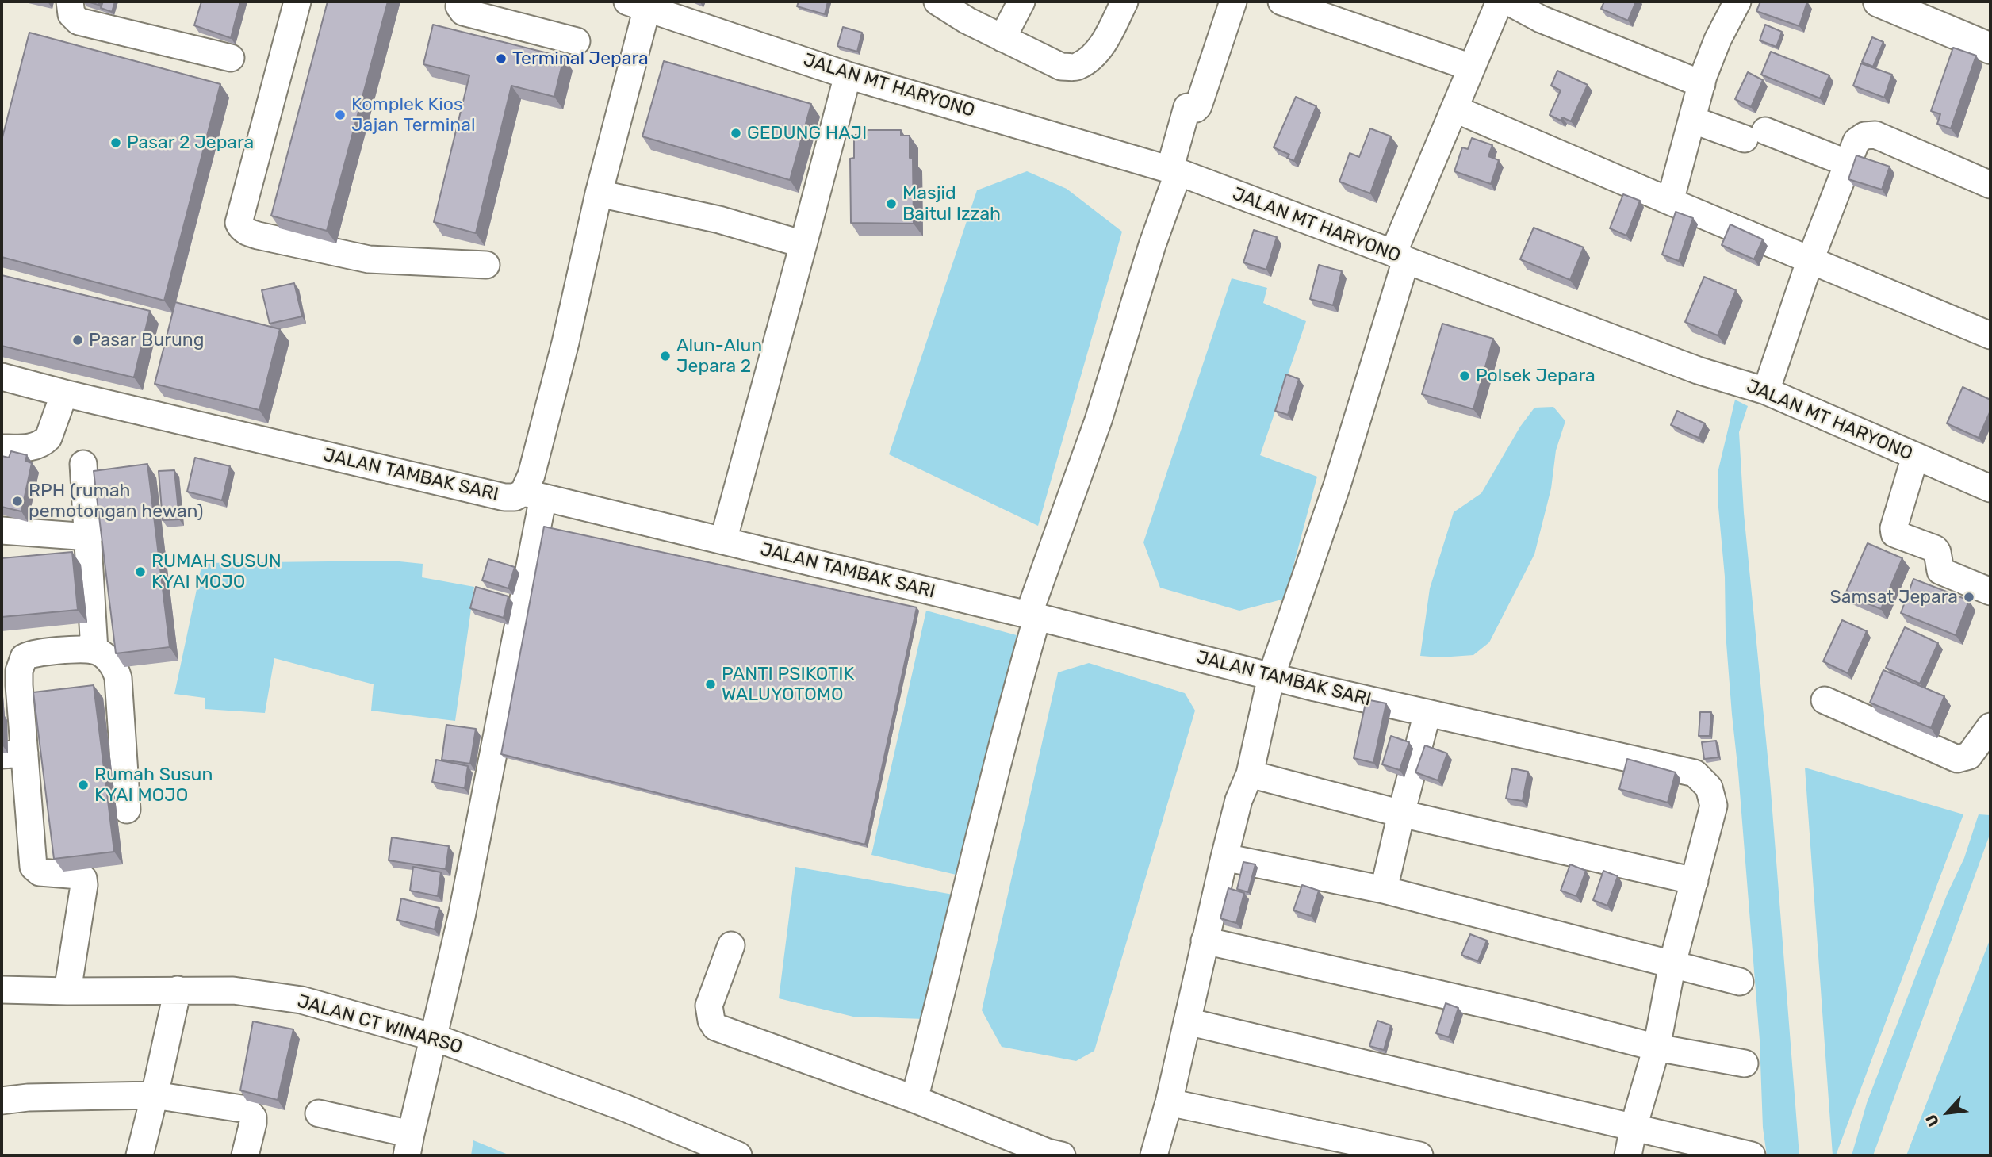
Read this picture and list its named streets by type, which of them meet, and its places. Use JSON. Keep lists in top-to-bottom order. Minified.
{"streets":{"street":["JALAN MT HARYONO","JALAN TAMBAK SARI","JALAN CT WINARSO"]},"places":["Terminal Jepara","Komplek Kios Jajan Terminal","GEDUNG HAJI","Pasar 2 Jepara","Masjid Baitul Izzah","Pasar Burung","Alun-Alun Jepara 2","Polsek Jepara","RPH (rumah pemotongan hewan)","RUMAH SUSUN KYAI MOJO","Samsat Jepara","PANTI PSIKOTIK WALUYOTOMO","Rumah Susun KYAI MOJO"],"north":"bottom left"}
